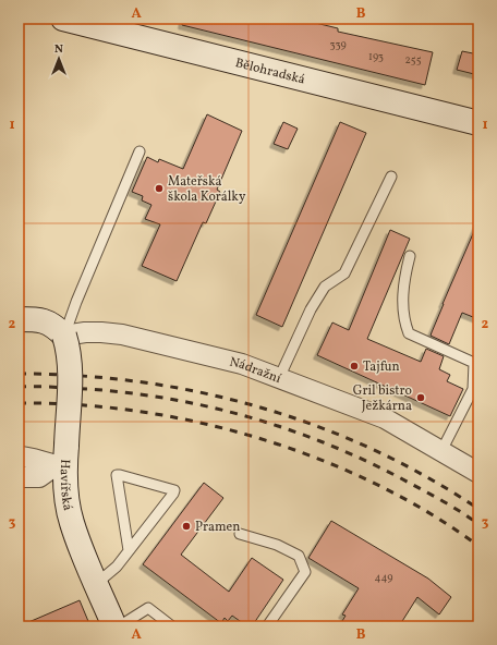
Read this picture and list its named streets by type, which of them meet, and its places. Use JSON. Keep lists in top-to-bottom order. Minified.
{"streets":{"street":["Bělohradská","Nádražní","Havířská"]},"crossings":[["Nádražní","Havířská"]],"places":["Mateřská škola Korálky","Tajfun","Gril bistro Ježkárna","Pramen"],"house_numbers":["339","193","255","449"],"north":"top","grid":{"columns":["A","B"],"rows":["1","2","3"]}}
